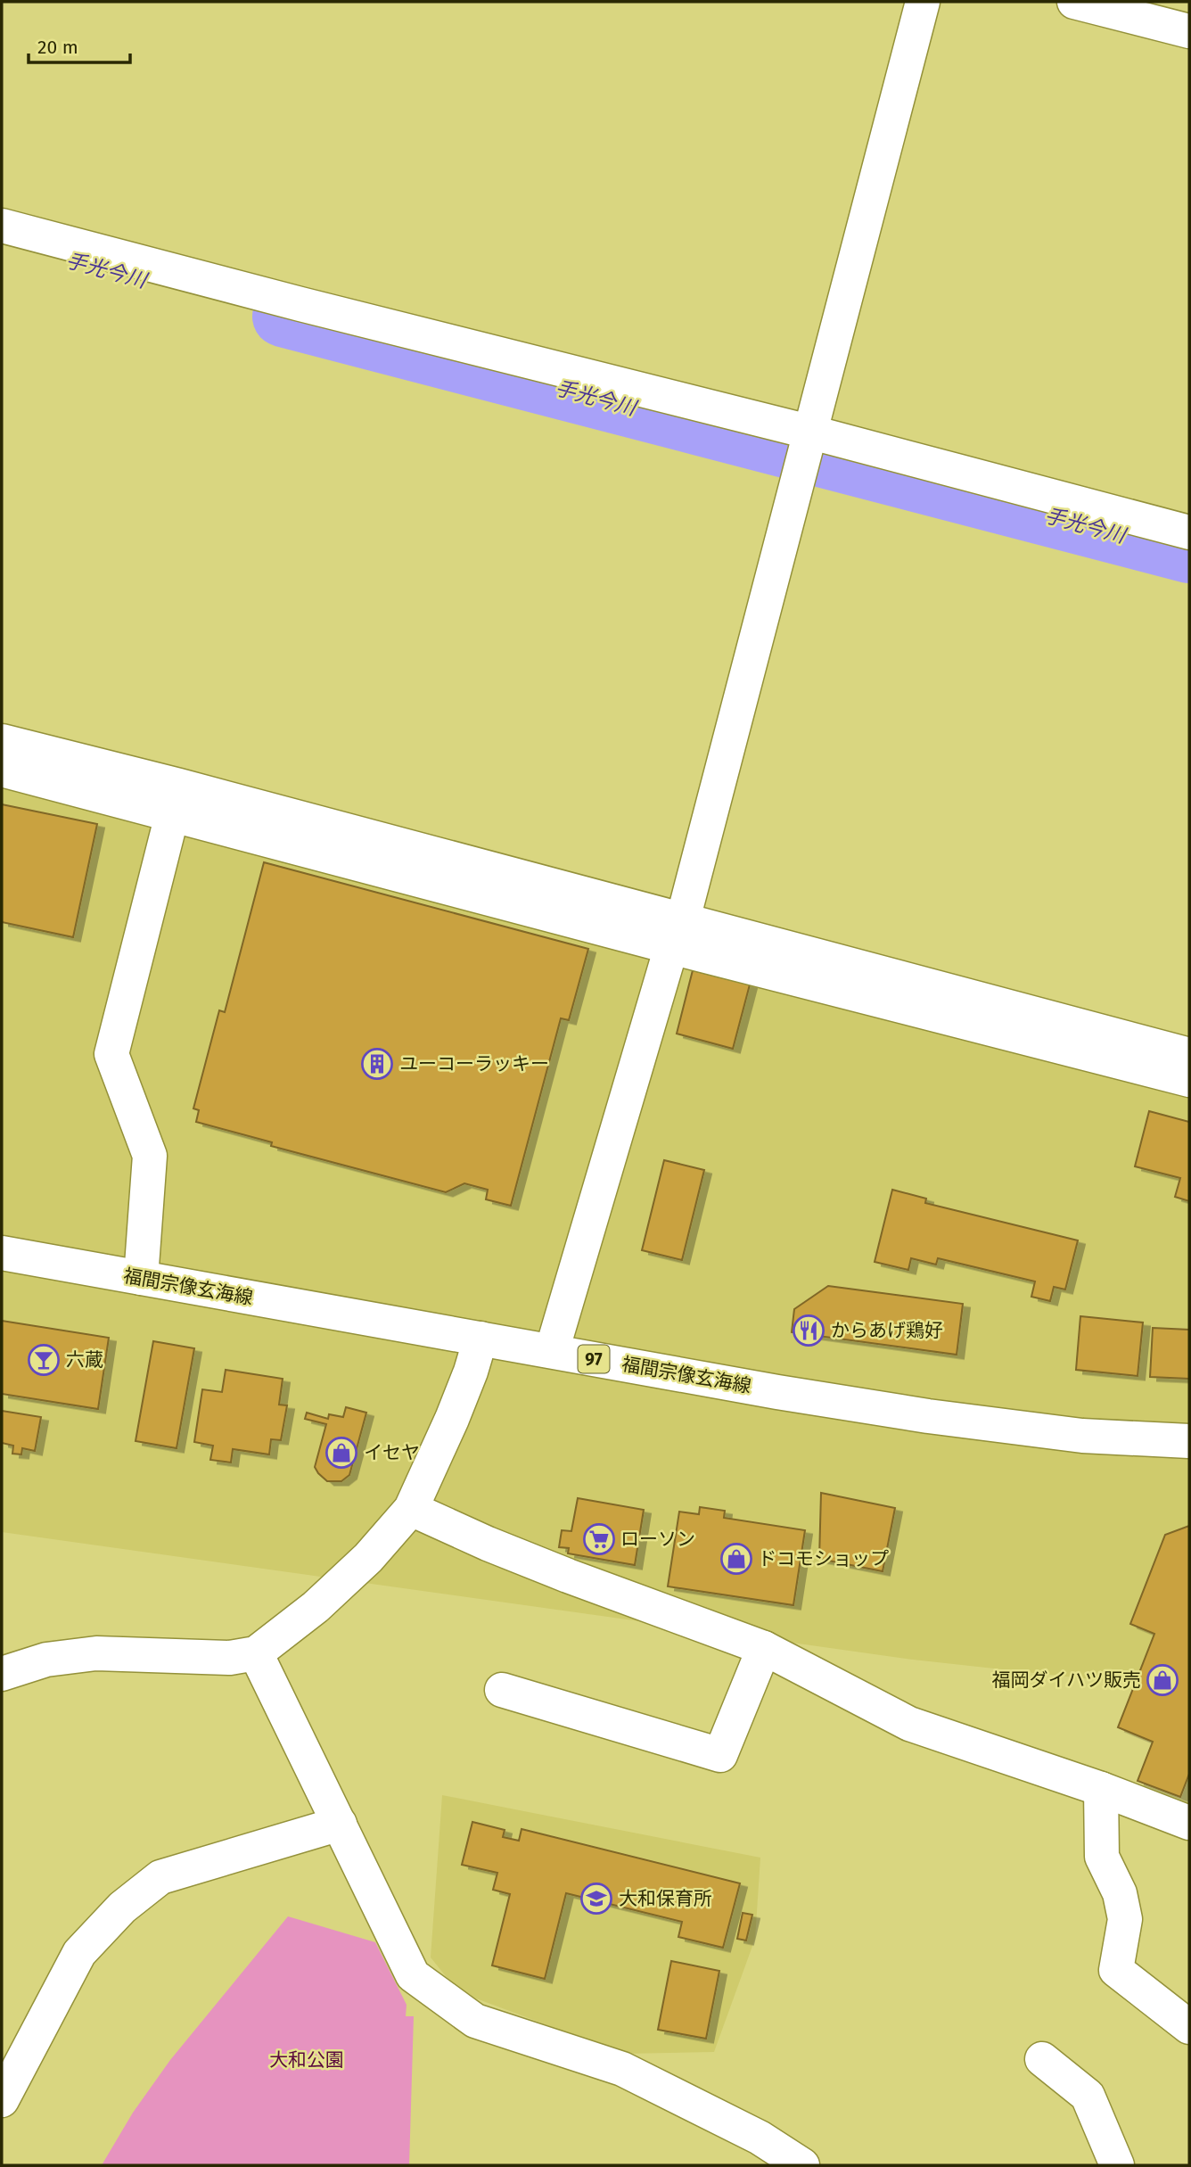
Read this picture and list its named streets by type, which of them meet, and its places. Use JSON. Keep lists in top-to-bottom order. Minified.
{"streets":{"street":["福間宗像玄海線","97"]},"water":["手光今川"],"parks":["大和公園"],"places":{"building":["ユーコーラッキー"],"restaurant":["からあげ鶏好"],"bar":["六蔵"],"shop":["イセヤ","ドコモショップ","福岡ダイハツ販売"],"supermarket":["ローソン"],"school or university":["大和保育所"]},"scale_bar":"20 m"}
